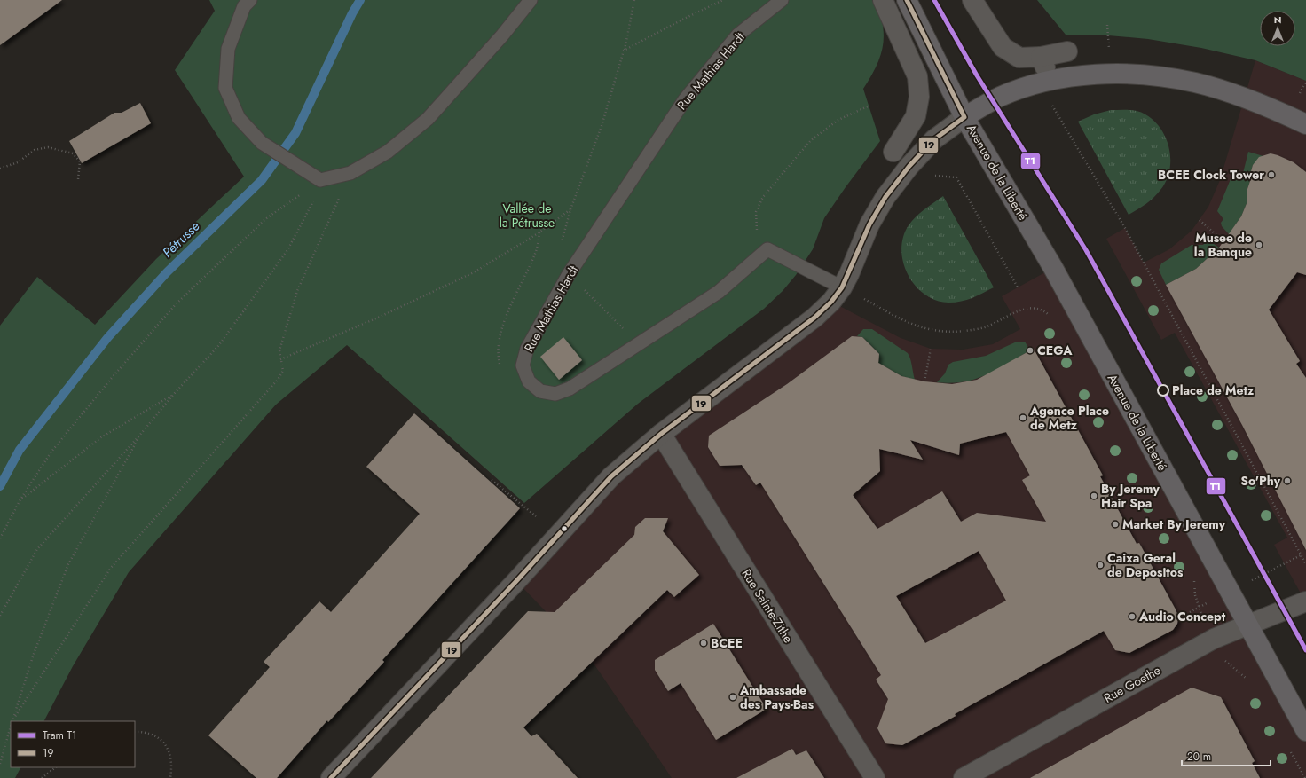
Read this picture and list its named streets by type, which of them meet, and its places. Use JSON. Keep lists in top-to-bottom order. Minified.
{"streets":{"main road":["Avenue de la Liberté"],"street":["Rue Sainte-Zithe","Rue Goethe"],"lane":["Rue Mathias Hardt"]},"crossings":[["Avenue de la Liberté","Rue Goethe"]],"water":["Pétrusse"],"parks":["Vallée de la Pétrusse"],"places":["BCEE Clock Tower","Musee de la Banque","CEGA","Place de Metz","Agence Place de Metz","So'Phy","By Jeremy Hair Spa","Market By Jeremy","Caixa Geral de Depositos","Audio Concept","BCEE","Ambassade des Pays-Bas"],"lines":["tram line T1","transit line 19"],"legend":["Tram T1","19"],"scale_bar":"20 m","north":"top"}
